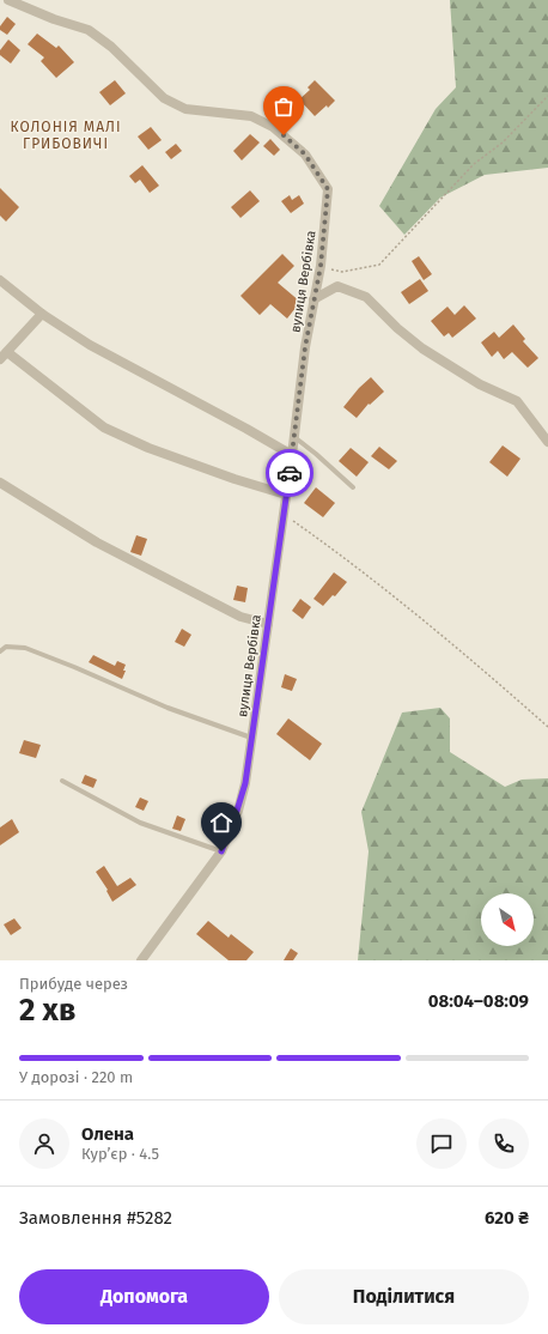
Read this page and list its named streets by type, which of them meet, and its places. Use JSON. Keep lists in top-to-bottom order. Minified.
{"streets":{"street":["вулиця Вербівка"]},"districts":["КОЛОНІЯ МАЛІ ГРИБОВИЧІ"],"north":"bottom right","page":{"heading":["2 хв","Прибуде через","08:04–08:09"],"panel":["Олена","Кур’єр · 4.5","Замовлення #5282","620 ₴"],"bar":"У дорозі · 220 m","buttons":["Допомога","Поділитися"]}}
